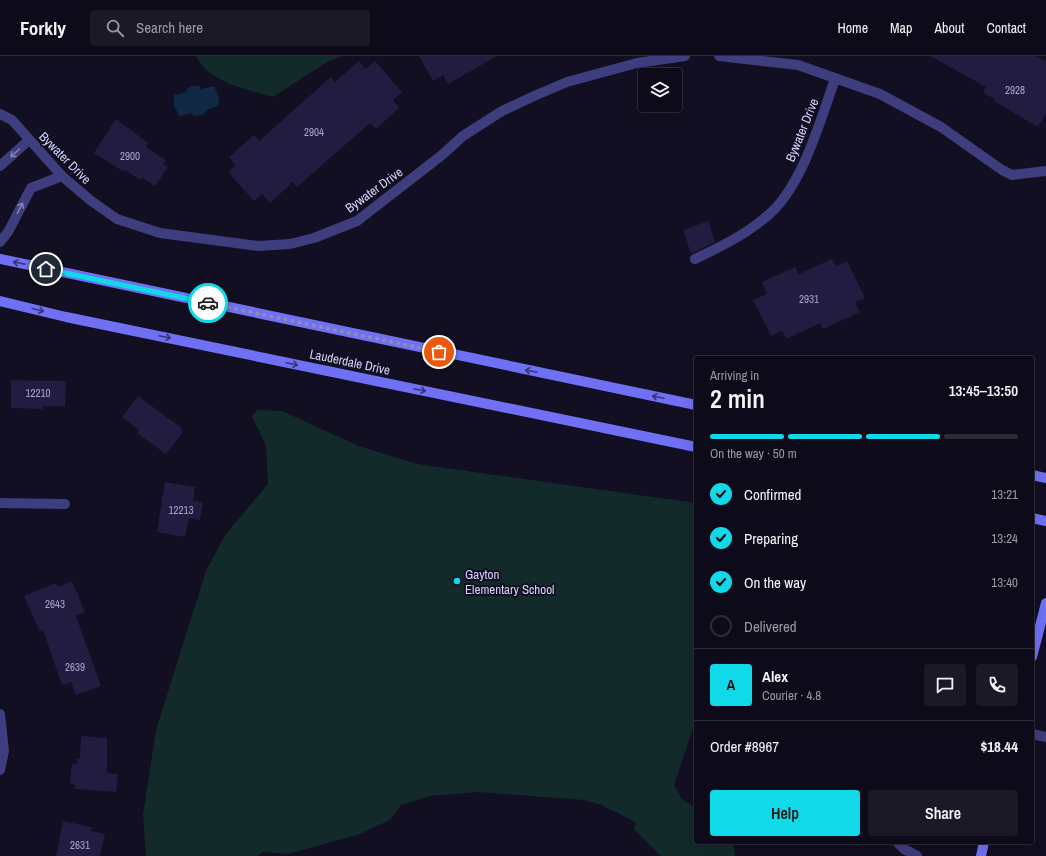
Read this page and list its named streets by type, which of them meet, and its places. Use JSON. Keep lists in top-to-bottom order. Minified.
{"streets":{"main road":["Lauderdale Drive"],"street":["Bywater Drive"]},"places":["Gayton Elementary School"],"house_numbers":["2928","2904","2900","2931","12210","12213","2643","2639","2631"],"page":{"header":"Forkly","search":"Search here","nav":["Home","Map","About","Contact"],"heading":["2 min","Arriving in","13:45–13:50"],"panel":["Alex","Courier · 4.8","Order #8967","$18.44"],"bar":"On the way · 50 m","list":[["Confirmed","13:21"],["Preparing","13:24"],["On the way","13:40"],"Delivered"],"round":"A","buttons":["Help","Share"]}}
